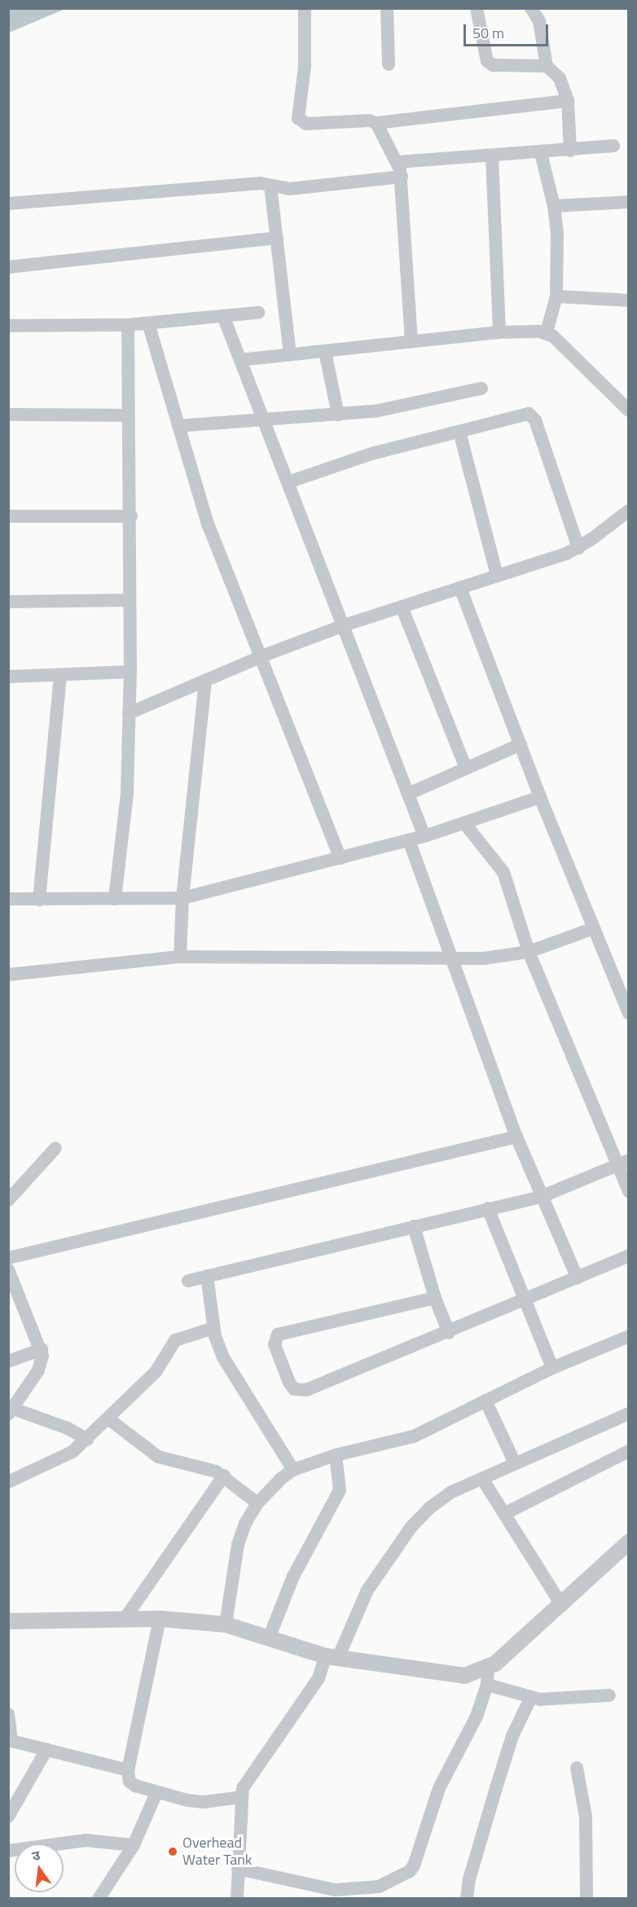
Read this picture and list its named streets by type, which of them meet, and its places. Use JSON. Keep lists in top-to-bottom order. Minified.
{"places":["Overhead Water Tank"],"scale_bar":"50 m","north":"top"}
